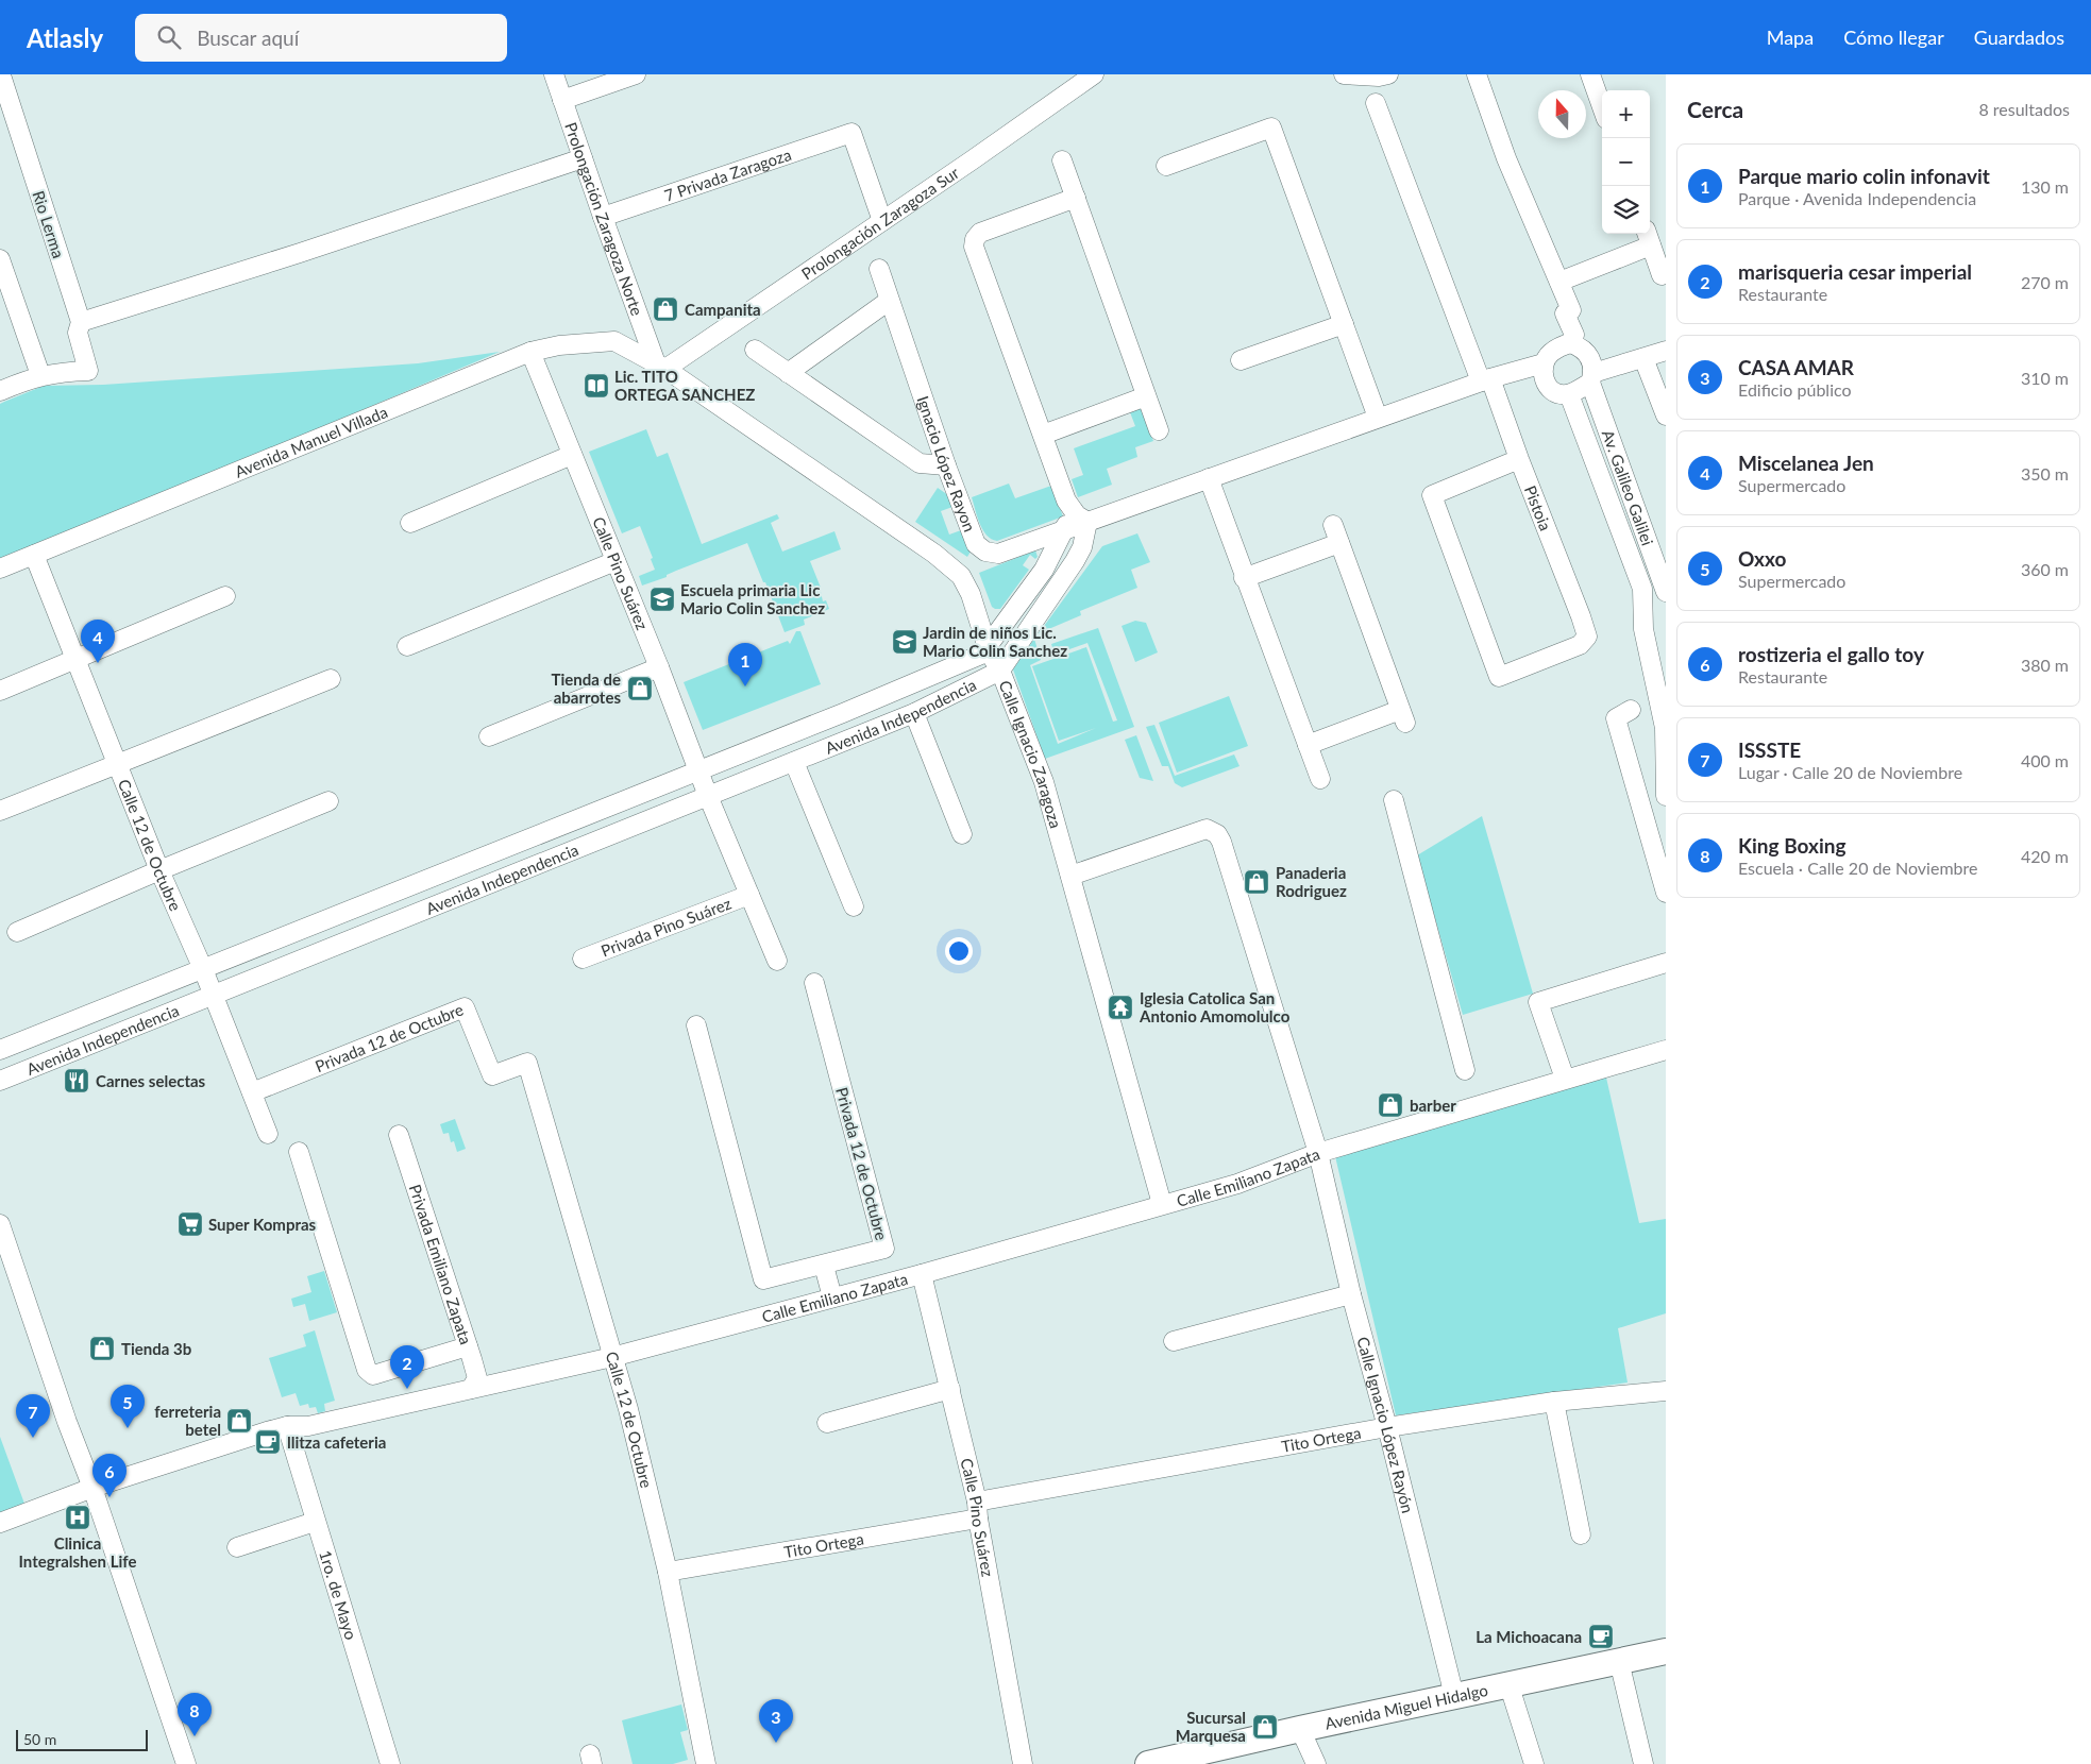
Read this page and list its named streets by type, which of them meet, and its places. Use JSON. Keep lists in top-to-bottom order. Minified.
{"streets":{"main road":["Avenida Miguel Hidalgo"],"street":["7 Privada Zaragoza","Prolongación Zaragoza Norte","Prolongación Zaragoza Sur","Rio Lerma","Avenida Manuel Villada","Ignacio López Rayon","Av. Galileo Galilei","Pistoia","Calle Pino Suárez","Avenida Independencia","Calle Ignacio Zaragoza","Calle 12 de Octubre","Privada Pino Suárez","Privada 12 de Octubre","Calle Emiliano Zapata","Privada Emiliano Zapata","Calle Ignacio López Rayón","Tito Ortega","1ro. de Mayo"]},"crossings":[["7 Privada Zaragoza","Prolongación Zaragoza Norte"],["7 Privada Zaragoza","Prolongación Zaragoza Sur"],["Prolongación Zaragoza Norte","Prolongación Zaragoza Sur"],["Prolongación Zaragoza Norte","Calle Ignacio Zaragoza"],["Prolongación Zaragoza Sur","Calle Ignacio Zaragoza"],["Avenida Manuel Villada","Calle Pino Suárez"],["Avenida Manuel Villada","Calle Ignacio Zaragoza"],["Avenida Manuel Villada","Calle 12 de Octubre"],["Ignacio López Rayon","Av. Galileo Galilei"],["Ignacio López Rayon","Pistoia"],["Calle Pino Suárez","Avenida Independencia"],["Calle Pino Suárez","Privada Pino Suárez"],["Calle Pino Suárez","Calle Emiliano Zapata"],["Calle Pino Suárez","Tito Ortega"],["Avenida Independencia","Calle Ignacio Zaragoza"],["Avenida Independencia","Calle 12 de Octubre"],["Avenida Independencia","Privada Pino Suárez"],["Calle Ignacio Zaragoza","Calle Emiliano Zapata"],["Calle Ignacio Zaragoza","Calle Ignacio López Rayón"],["Calle 12 de Octubre","Privada 12 de Octubre"],["Calle 12 de Octubre","Calle Emiliano Zapata"],["Calle 12 de Octubre","Tito Ortega"],["Calle Emiliano Zapata","Calle Ignacio López Rayón"],["Calle Emiliano Zapata","1ro. de Mayo"],["Calle Ignacio López Rayón","Tito Ortega"],["Calle Ignacio López Rayón","Avenida Miguel Hidalgo"]],"places":{"shop":["Campanita","Tienda de abarrotes","Panaderia Rodriguez","barber","Tienda 3b","ferreteria betel","Sucursal Marquesa"],"library":["Lic. TITO ORTEGA SANCHEZ"],"school or university":["Escuela primaria Lic Mario Colin Sanchez","Jardin de niños Lic. Mario Colin Sanchez"],"temple":["Iglesia Catolica San Antonio Amomolulco"],"restaurant":["Carnes selectas"],"supermarket":["Super Kompras"],"cafe":["llitza cafeteria","La Michoacana"],"hospital":["Clinica Integralshen Life"]},"scale_bar":"50 m","north":"top","page":{"header":"Atlasly","search":"Buscar aquí","nav":["Mapa","Cómo llegar","Guardados"],"heading":["Cerca","8 resultados"],"map_buttons":["+","−"],"list":[{"mark":"1","name":"Parque mario colin infonavit","note":"Parque · Avenida Independencia","value":"130 m"},{"mark":"2","name":"marisqueria cesar imperial","note":"Restaurante","value":"270 m"},{"mark":"3","name":"CASA AMAR","note":"Edificio público","value":"310 m"},{"mark":"4","name":"Miscelanea Jen","note":"Supermercado","value":"350 m"},{"mark":"5","name":"Oxxo","note":"Supermercado","value":"360 m"},{"mark":"6","name":"rostizeria el gallo toy","note":"Restaurante","value":"380 m"},{"mark":"7","name":"ISSSTE","note":"Lugar · Calle 20 de Noviembre","value":"400 m"},{"mark":"8","name":"King Boxing","note":"Escuela · Calle 20 de Noviembre","value":"420 m"}],"pins":["4","1","2","5","7","6","8","3"],"scale":"50 m"}}
